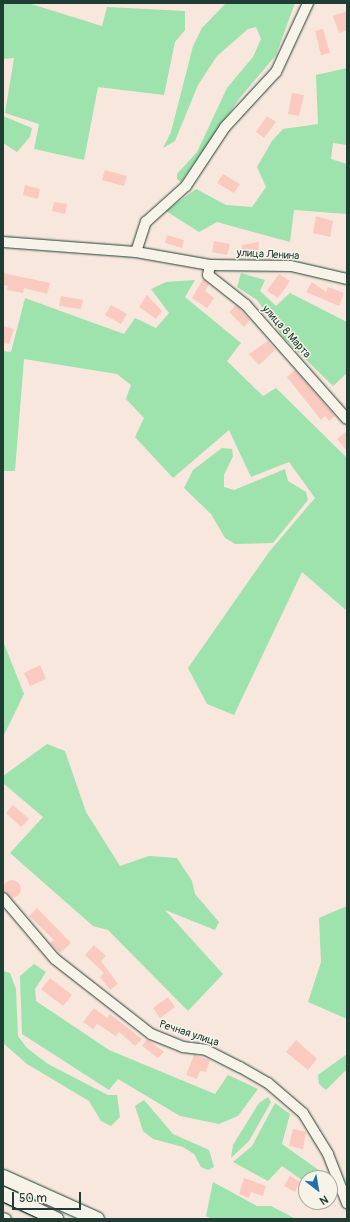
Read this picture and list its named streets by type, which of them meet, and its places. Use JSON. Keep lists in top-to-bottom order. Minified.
{"streets":{"street":["улица Ленина","улица 8 Марта","Речная улица"]},"crossings":[["улица Ленина","улица 8 Марта"]],"scale_bar":"50 m","north":"bottom right"}
